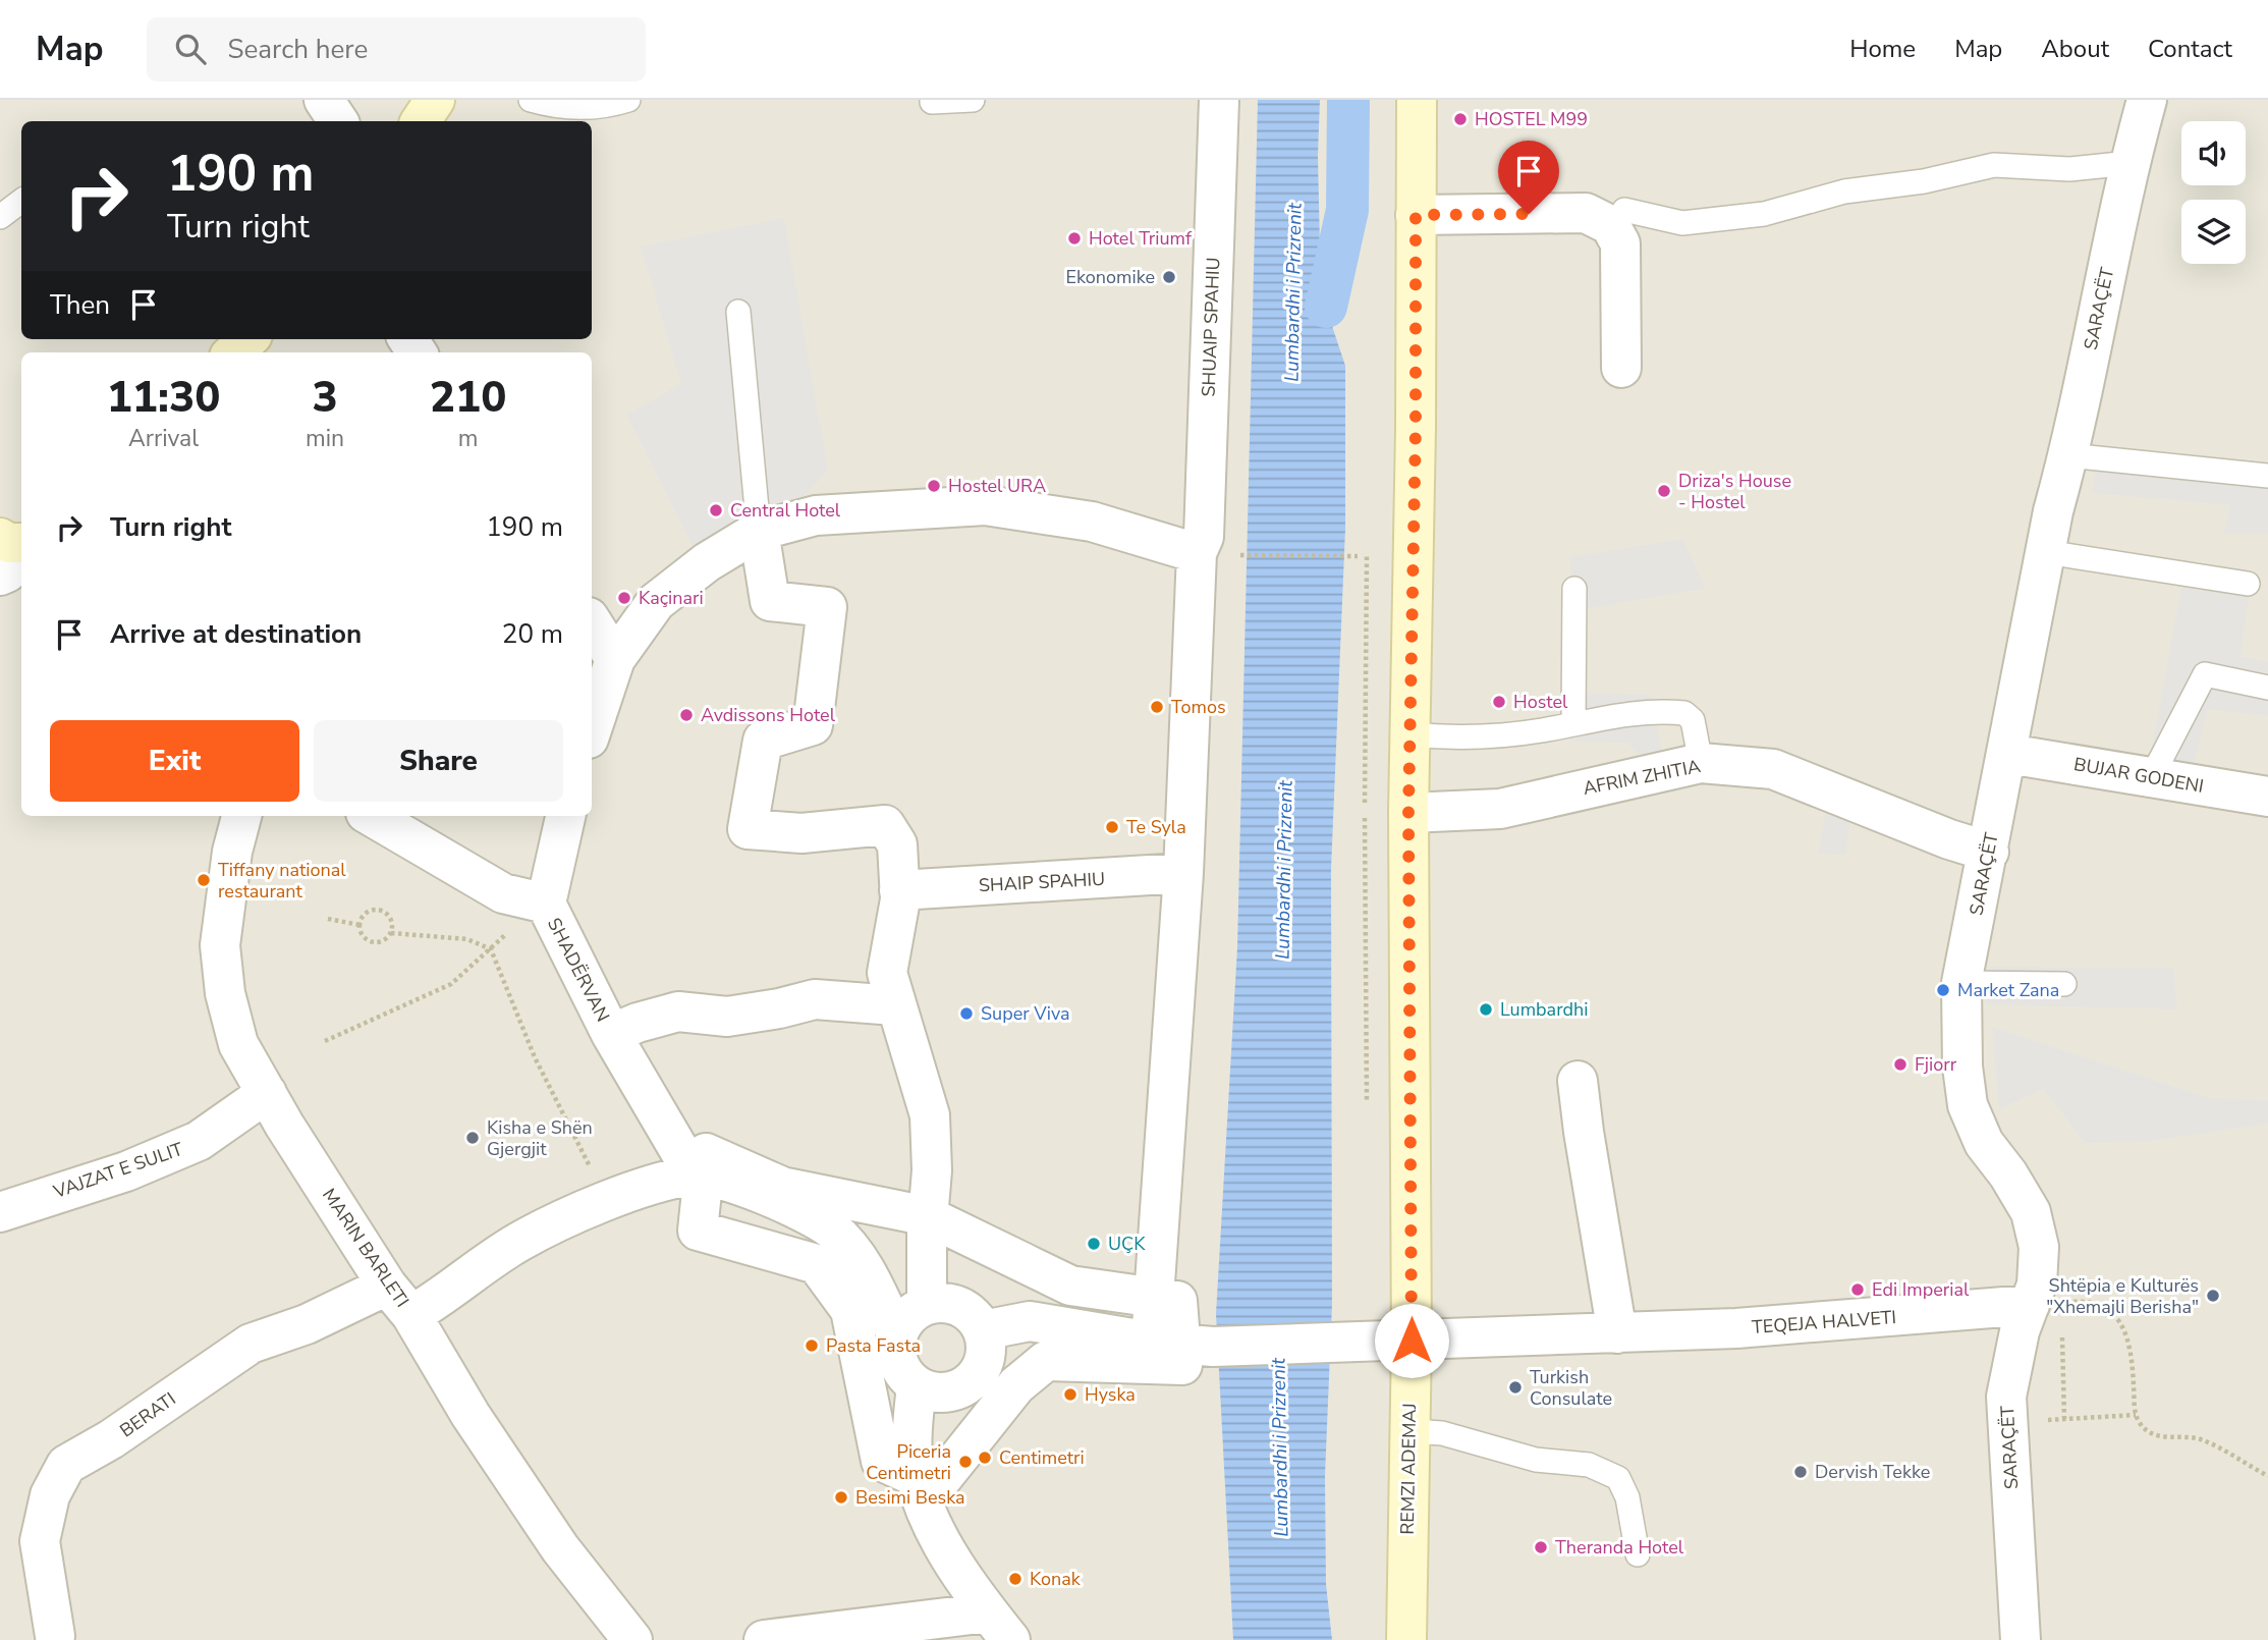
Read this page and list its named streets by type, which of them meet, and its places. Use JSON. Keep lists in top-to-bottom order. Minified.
{"streets":{"main road":["REMZI ADEMAJ"],"street":["SARAÇËT","SHUAIP SPAHIU","BUJAR GODENI","AFRIM ZHITIA","SHAIP SPAHIU","SHADËRVAN","VAJZAT E SULIT","MARIN BARLETI","TEQEJA HALVETI","BERATI"]},"crossings":[["SARAÇËT","BUJAR GODENI"],["SARAÇËT","AFRIM ZHITIA"],["SARAÇËT","TEQEJA HALVETI"],["SHUAIP SPAHIU","SHAIP SPAHIU"],["SHUAIP SPAHIU","TEQEJA HALVETI"],["AFRIM ZHITIA","REMZI ADEMAJ"],["VAJZAT E SULIT","MARIN BARLETI"],["MARIN BARLETI","BERATI"],["TEQEJA HALVETI","REMZI ADEMAJ"]],"water":["Lumbardhi i Prizrenit"],"places":["HOSTEL M99","Hotel Triumf","Ekonomike","Hostel URA","Driza's House - Hostel","Central Hotel","Kaçinari","Hostel","Tomos","Avdissons Hotel","Te Syla","Tiffany national restaurant","Market Zana","Lumbardhi","Super Viva","Fjiorr","Kisha e Shën Gjergjit","UÇK","Edi Imperial","Shtëpia e Kulturës \"Xhemajli Berisha\"","Pasta Fasta","Turkish Consulate","Hyska","Centimetri","Piceria Centimetri","Dervish Tekke","Besimi Beska","Theranda Hotel","Konak"],"page":{"header":"Map","search":"Search here","nav":["Home","Map","About","Contact"],"turn":["190 m","Turn right"],"then":"Then","eta":["11:30","Arrival","3","min","210","m"],"list":[{"name":"Turn right","value":"190 m"},{"name":"Arrive at destination","value":"20 m"}],"buttons":["Exit","Share"]}}
